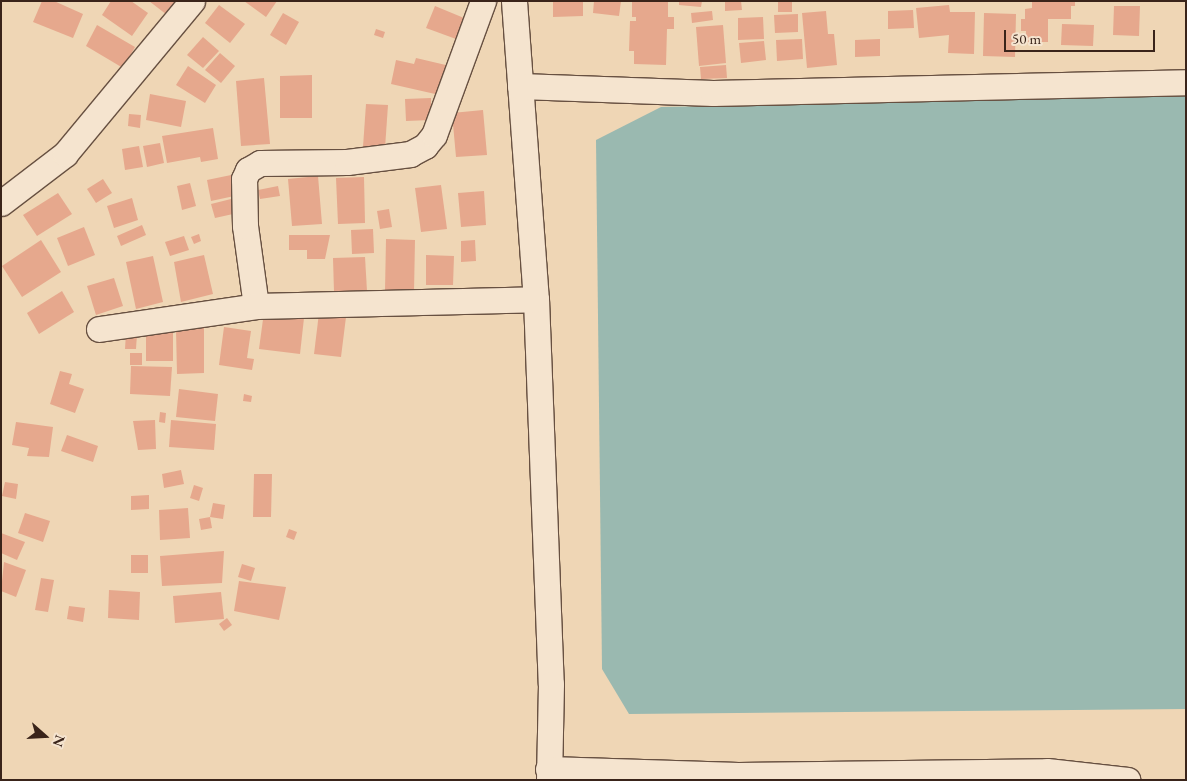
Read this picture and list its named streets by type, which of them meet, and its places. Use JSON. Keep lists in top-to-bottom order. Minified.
{"scale_bar":"50 m","north":"right"}
